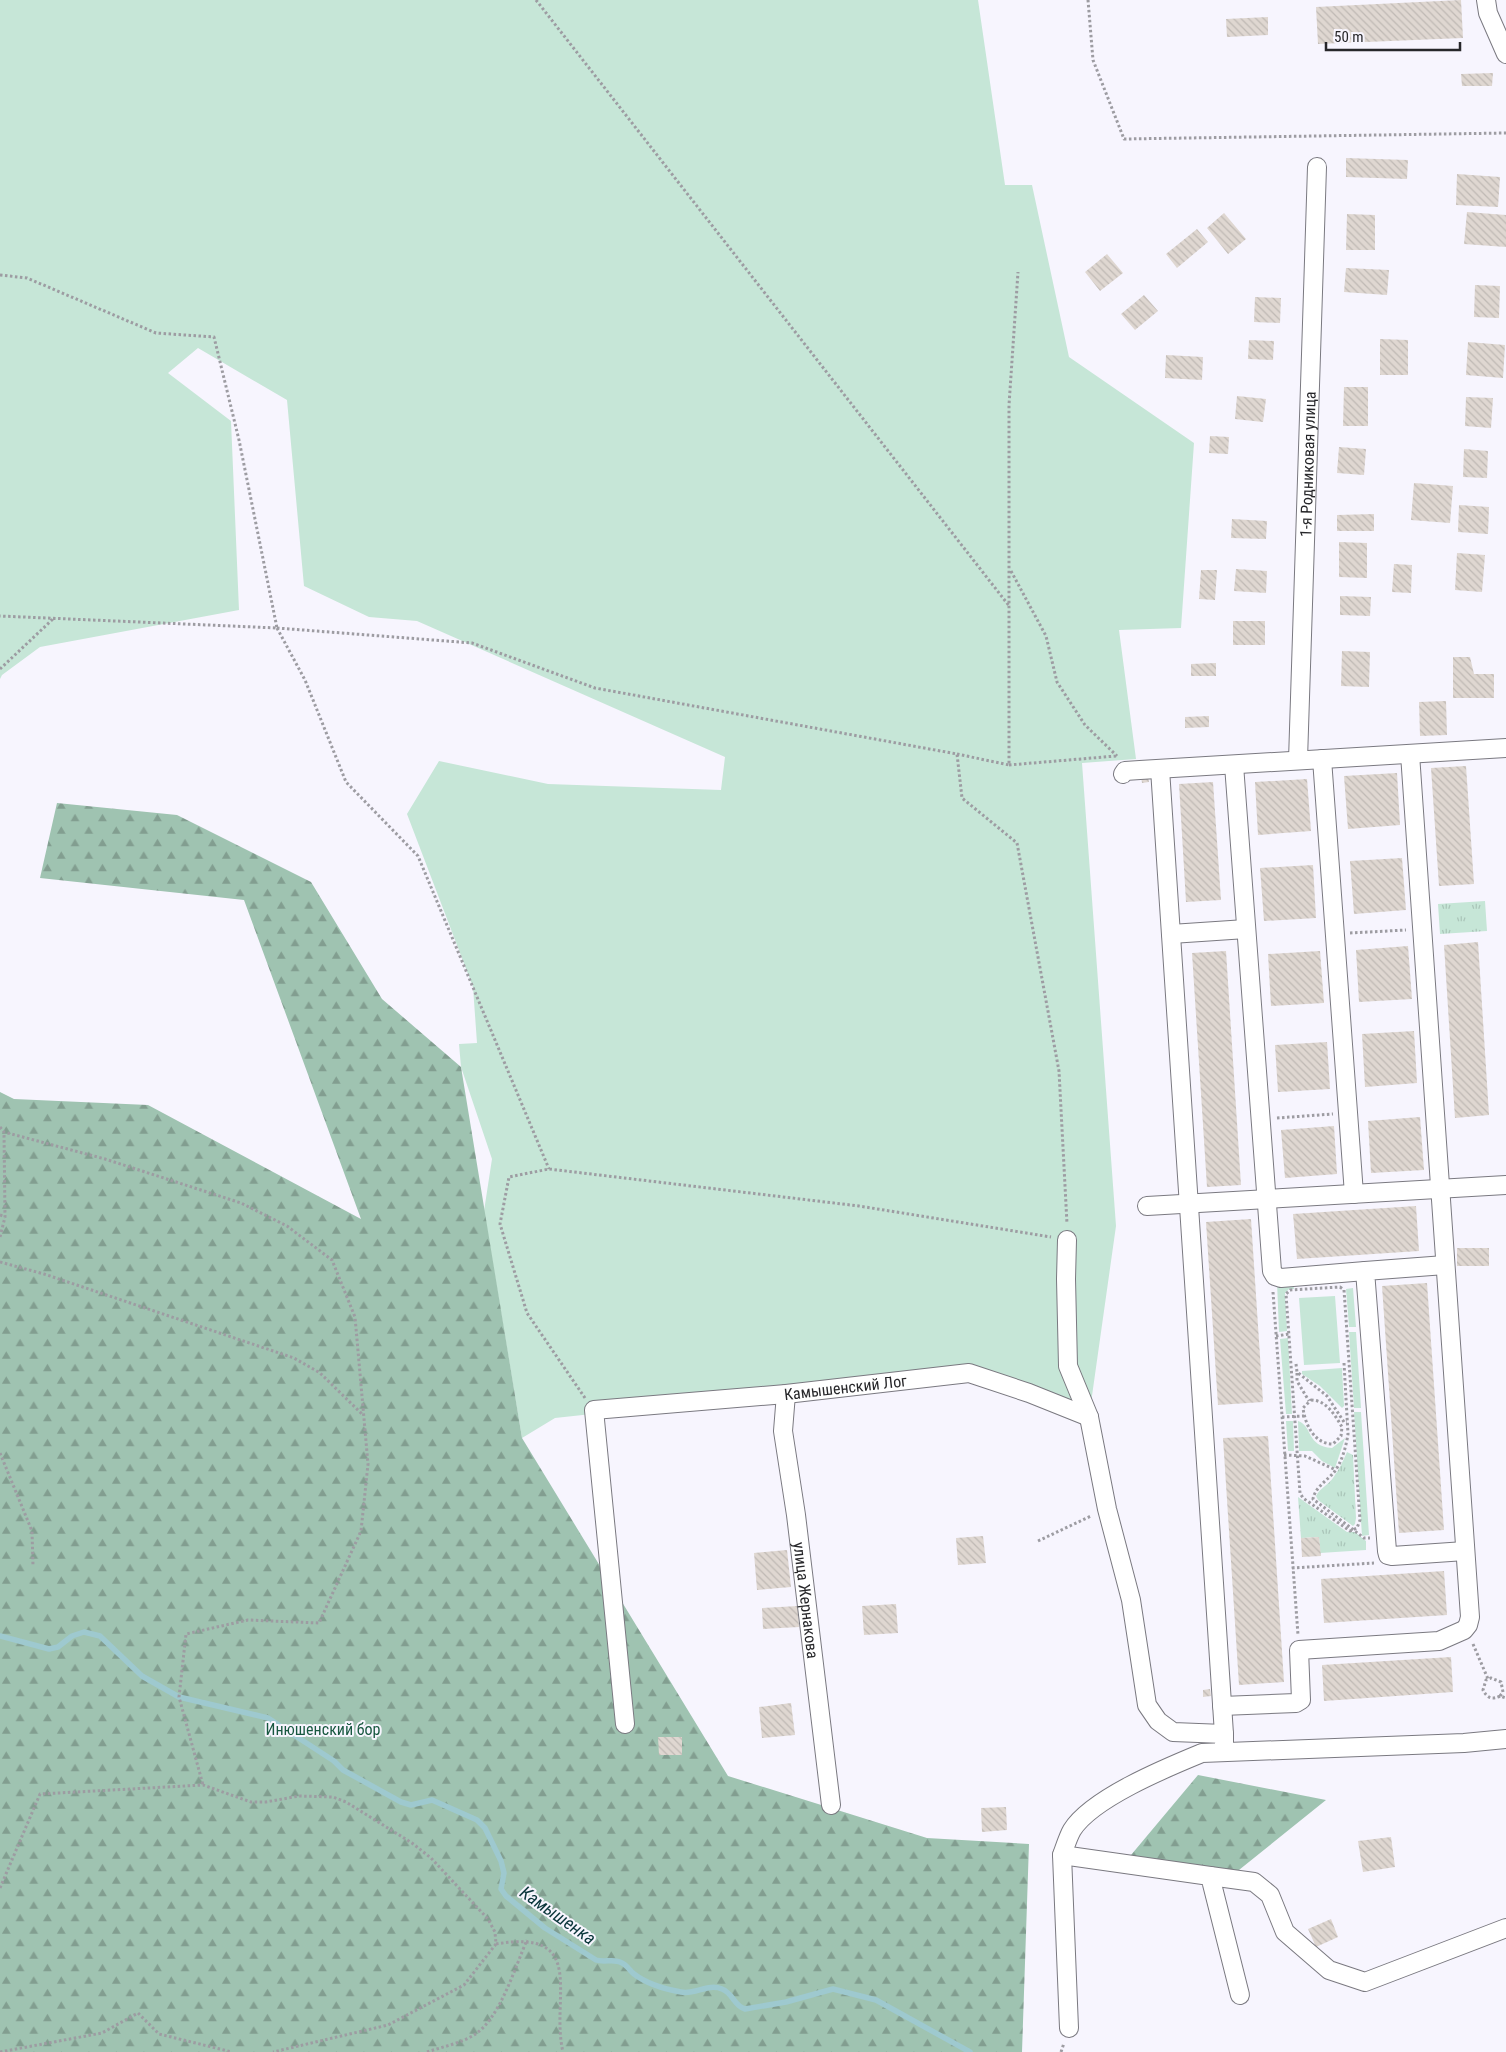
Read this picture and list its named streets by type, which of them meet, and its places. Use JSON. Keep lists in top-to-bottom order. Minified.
{"streets":{"street":["1-я Родниковая улица","Камышенский Лог","улица Жернакова"]},"crossings":[["Камышенский Лог","улица Жернакова"]],"water":["Камышенка"],"parks":["Инюшенский бор"],"scale_bar":"50 m"}
